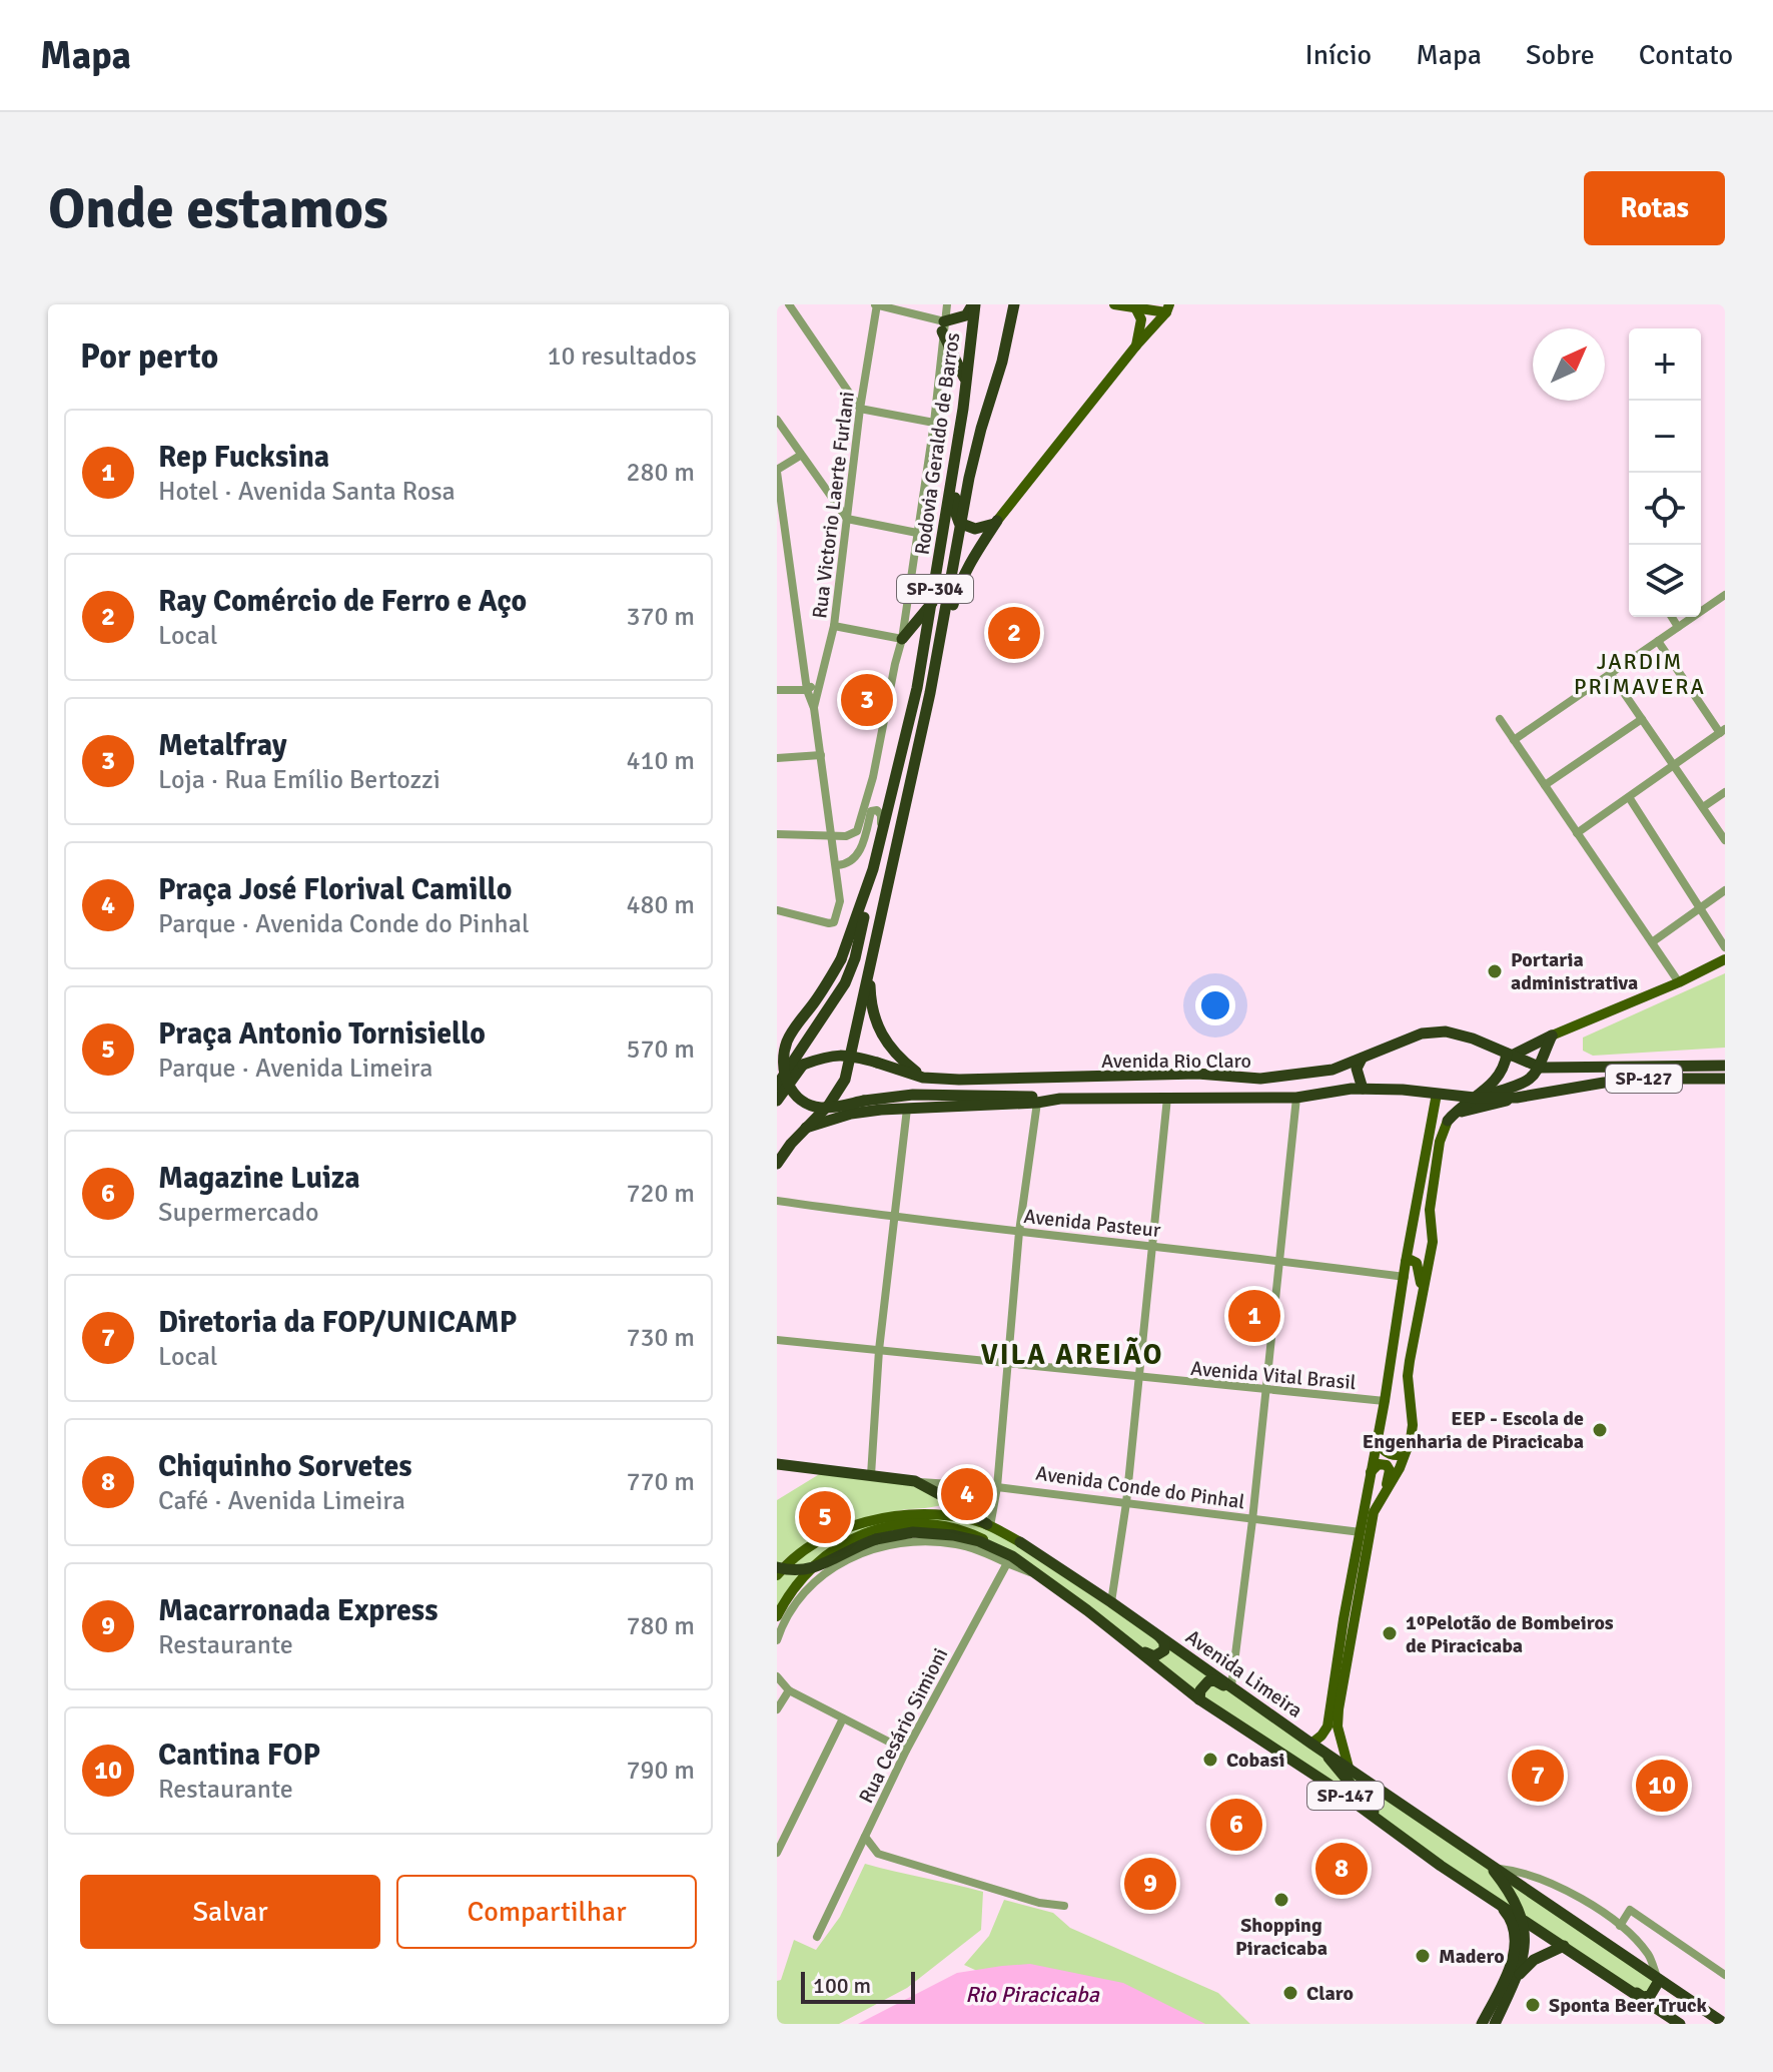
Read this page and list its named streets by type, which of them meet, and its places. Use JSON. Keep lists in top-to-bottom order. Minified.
{"streets":{"highway":["Rodovia Geraldo de Barros","SP-304","Avenida Rio Claro","SP-127","Avenida Conde do Pinhal","Avenida Limeira","SP-147"],"street":["Rua Victorio Laerte Furlani","Avenida Pasteur","Avenida Vital Brasil","Rua Cesário Simioni"]},"crossings":[["Avenida Rio Claro","SP-127"],["Avenida Conde do Pinhal","Avenida Limeira"],["Avenida Limeira","SP-147"],["Rua Cesário Simioni","SP-147"]],"districts":["JARDIM PRIMAVERA","VILA AREIÃO"],"water":["Rio Piracicaba"],"places":["Portaria administrativa","EEP - Escola de Engenharia de Piracicaba","1ºPelotão de Bombeiros de Piracicaba","Cobasi","Shopping Piracicaba","Madero","Claro","Sponta Beer Truck"],"scale_bar":"100 m","north":"top right","page":{"header":"Mapa","nav":["Início","Mapa","Sobre","Contato"],"buttons":["Rotas",["Salvar","Compartilhar"]],"title":"Onde estamos","heading":["Por perto","10 resultados"],"map_buttons":["+","−"],"list":[{"mark":"1","name":"Rep Fucksina","note":"Hotel · Avenida Santa Rosa","value":"280 m"},{"mark":"2","name":"Ray Comércio de Ferro e Aço","note":"Local","value":"370 m"},{"mark":"3","name":"Metalfray","note":"Loja · Rua Emílio Bertozzi","value":"410 m"},{"mark":"4","name":"Praça José Florival Camillo","note":"Parque · Avenida Conde do Pinhal","value":"480 m"},{"mark":"5","name":"Praça Antonio Tornisiello","note":"Parque · Avenida Limeira","value":"570 m"},{"mark":"6","name":"Magazine Luiza","note":"Supermercado","value":"720 m"},{"mark":"7","name":"Diretoria da FOP/UNICAMP","note":"Local","value":"730 m"},{"mark":"8","name":"Chiquinho Sorvetes","note":"Café · Avenida Limeira","value":"770 m"},{"mark":"9","name":"Macarronada Express","note":"Restaurante","value":"780 m"},{"mark":"10","name":"Cantina FOP","note":"Restaurante","value":"790 m"}],"pins":["2","3","1","4","5","7","10","6","8","9"],"scale":"100 m"}}
